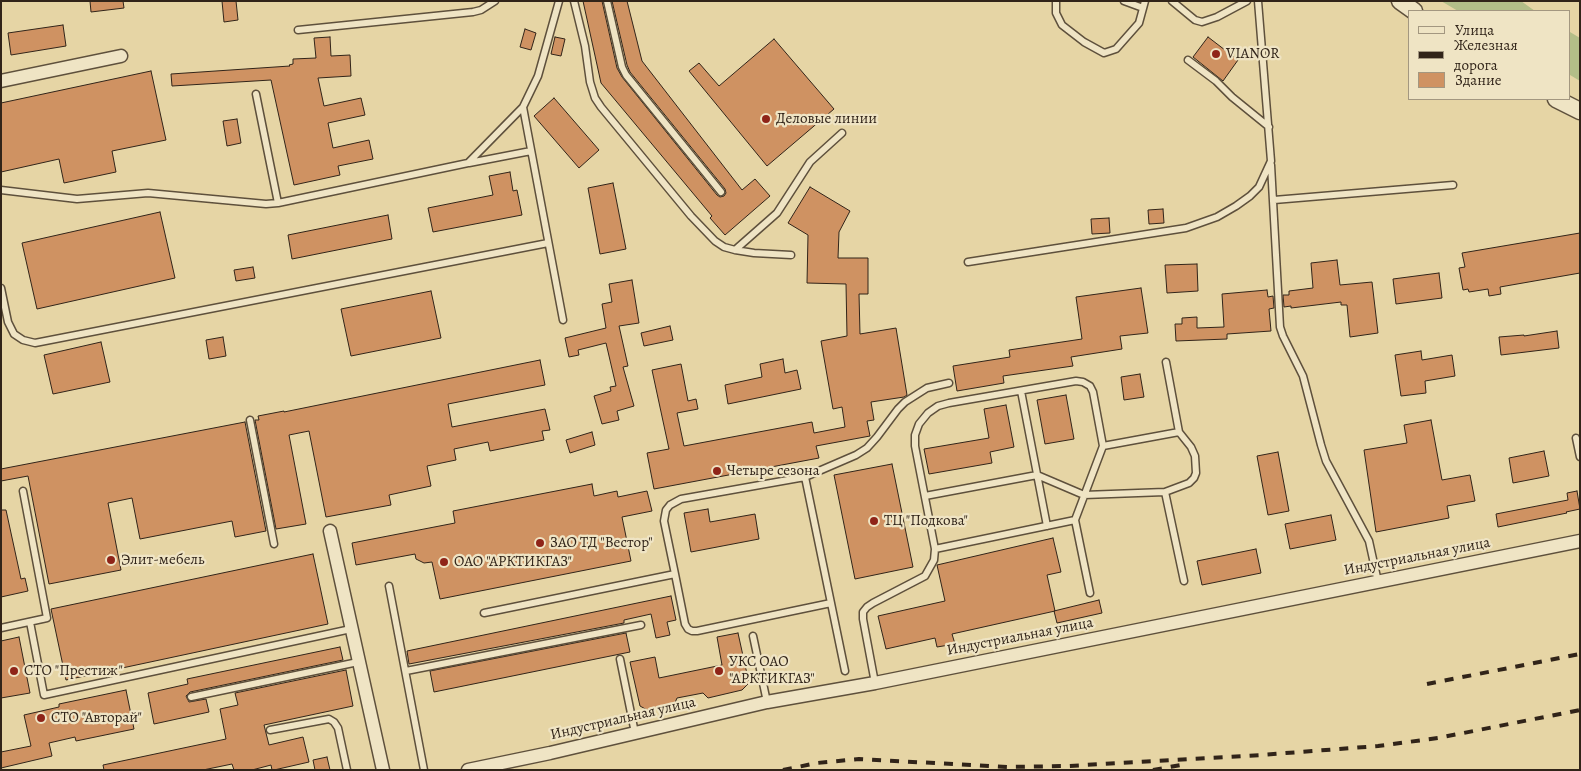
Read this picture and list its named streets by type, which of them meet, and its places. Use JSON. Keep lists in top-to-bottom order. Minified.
{"streets":{"street":["Индустриальная улица"]},"places":["VIANOR","Деловые линии","Четыре сезона","ТЦ \"Подкова\"","ЗАО ТД \"Вестор\"","Элит-мебель","ОАО \"АРКТИКГАЗ\"","СТО \"Престиж\"","УКС ОАО \"АРКТИКГАЗ\"","СТО \"Авторай\""],"legend":["Улица","Железная дорога","Здание"]}
